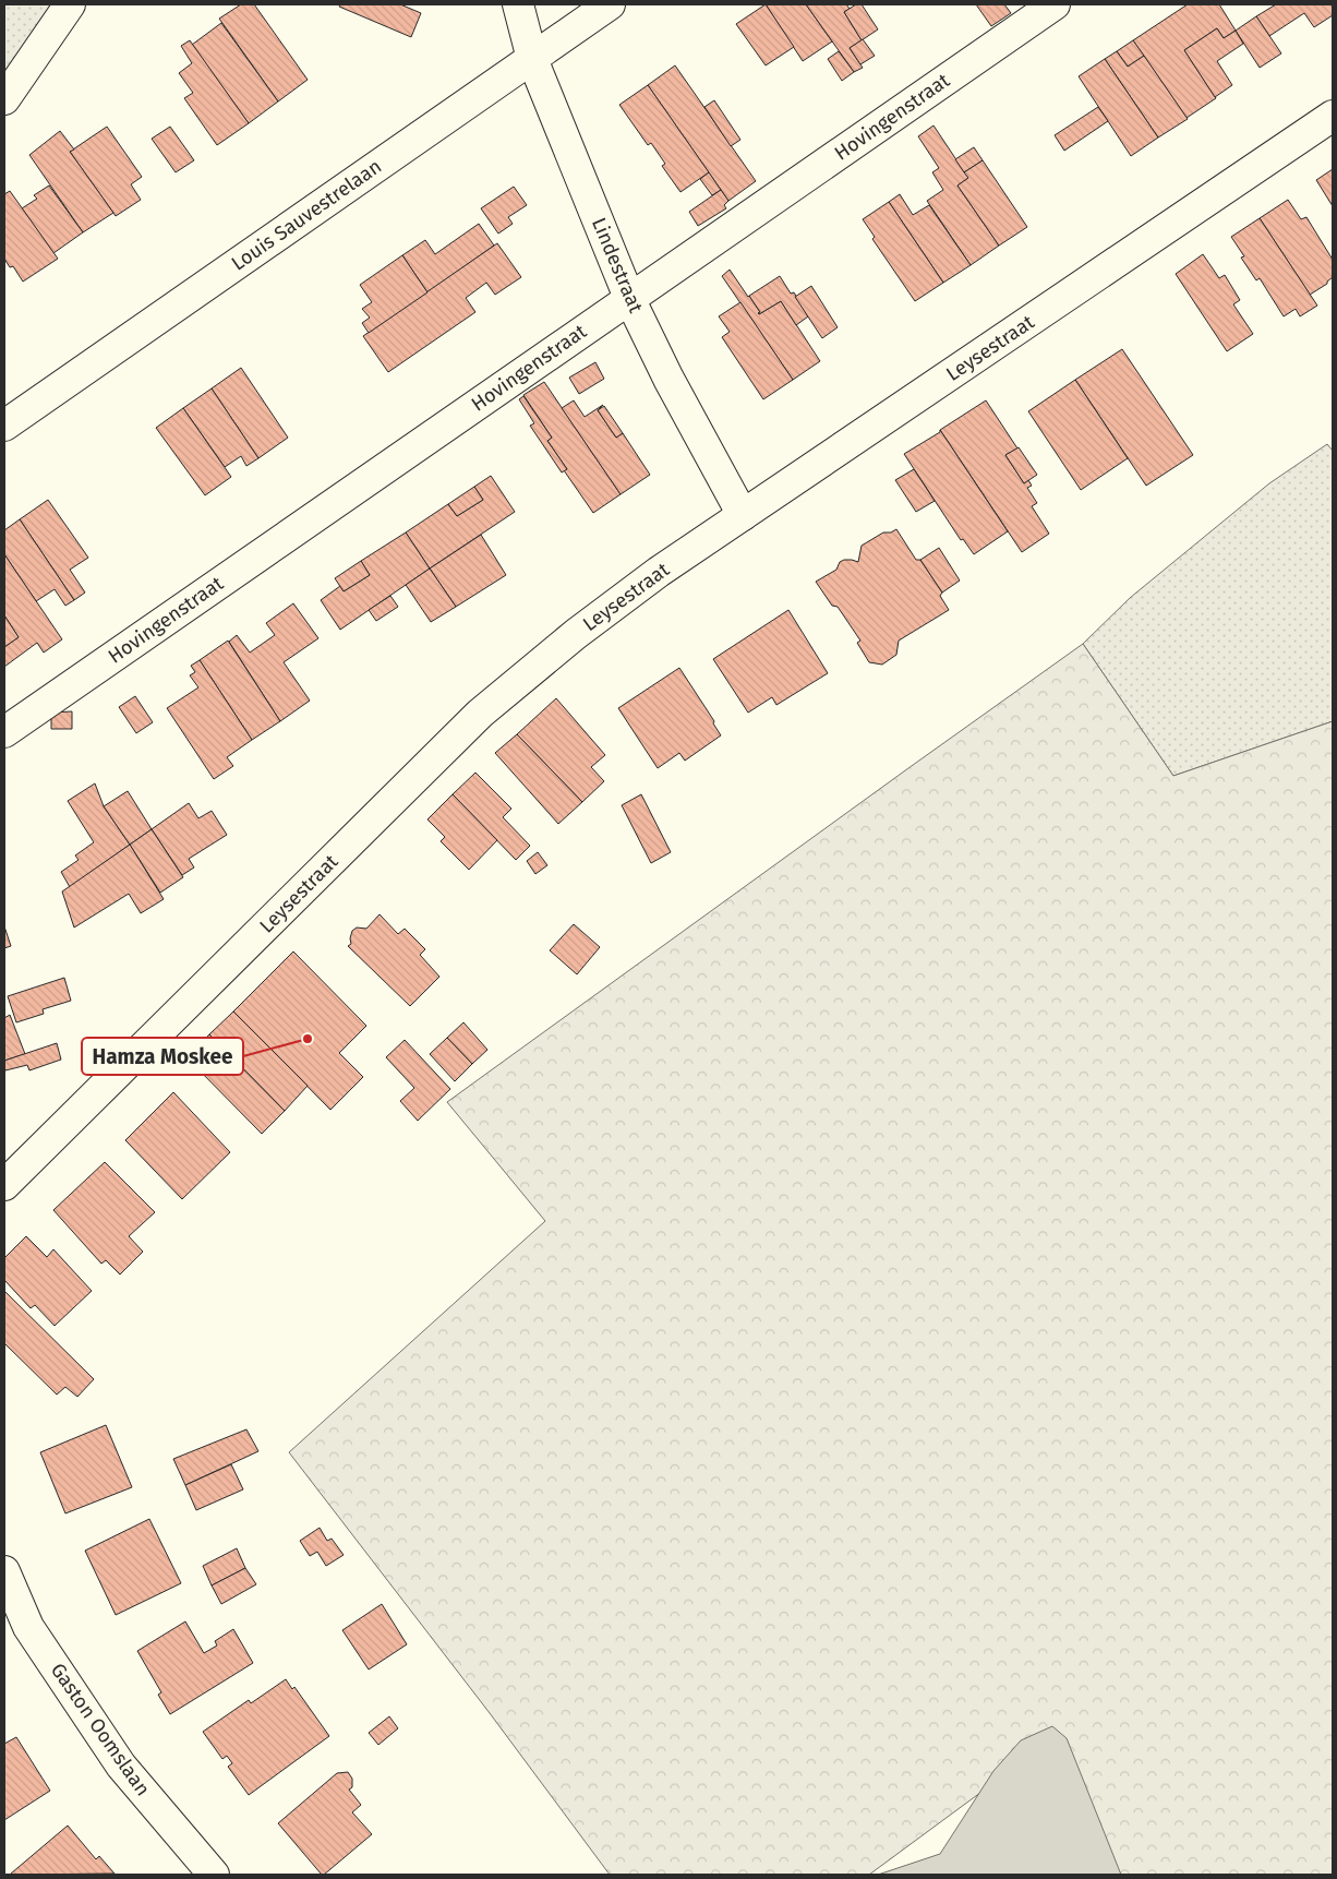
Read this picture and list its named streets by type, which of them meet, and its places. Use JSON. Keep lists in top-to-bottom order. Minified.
{"streets":{"street":["Hovingenstraat","Louis Sauvestrelaan","Lindestraat","Leysestraat","Gaston Oomslaan"]},"crossings":[["Hovingenstraat","Lindestraat"],["Louis Sauvestrelaan","Lindestraat"],["Lindestraat","Leysestraat"]],"places":["Hamza Moskee"]}
